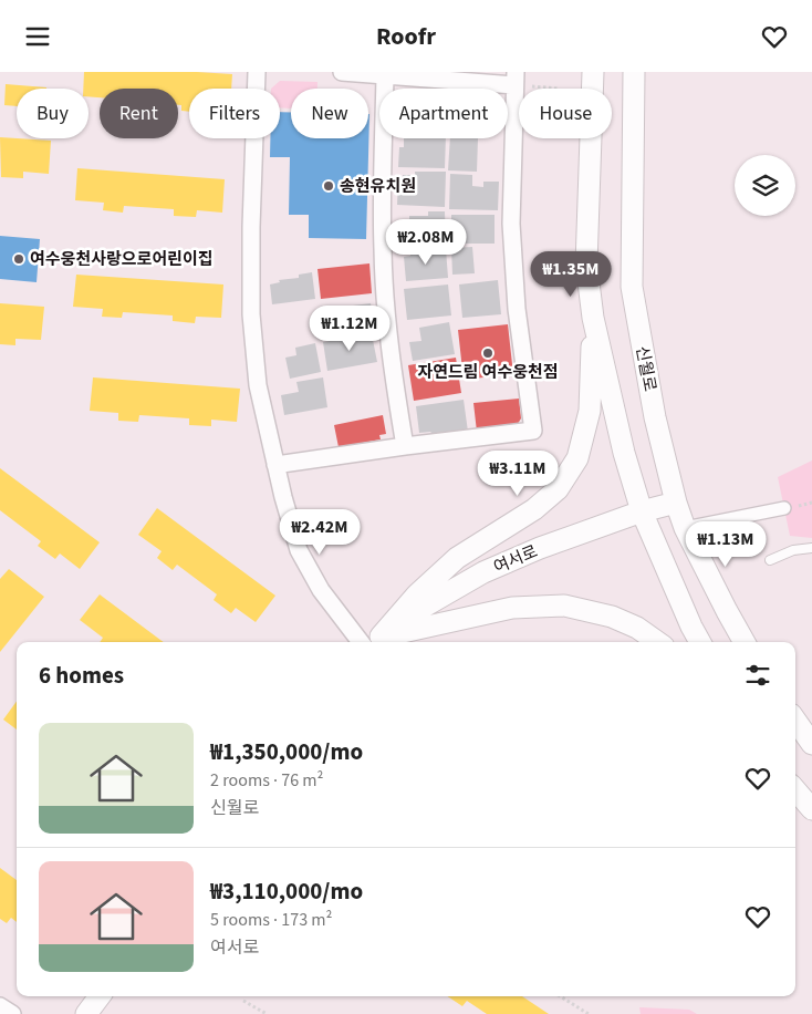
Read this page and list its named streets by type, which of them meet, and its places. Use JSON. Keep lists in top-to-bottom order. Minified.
{"streets":{"street":["신월로","여서로"]},"crossings":[["신월로","여서로"]],"places":["송현유치원","여수웅천사랑으로어린이집","자연드림 여수웅천점"],"page":{"header":"Roofr","chip":["Buy","Rent","Filters","New","Apartment","House"],"price":["₩2.08M","₩1.35M","₩1.12M","₩3.11M","₩2.42M","₩1.13M"],"heading":"6 homes","list":[{"name":"₩1,350,000/mo","note":"2 rooms · 76 m² · 신월로"},{"name":"₩3,110,000/mo","note":"5 rooms · 173 m² · 여서로"}]}}
